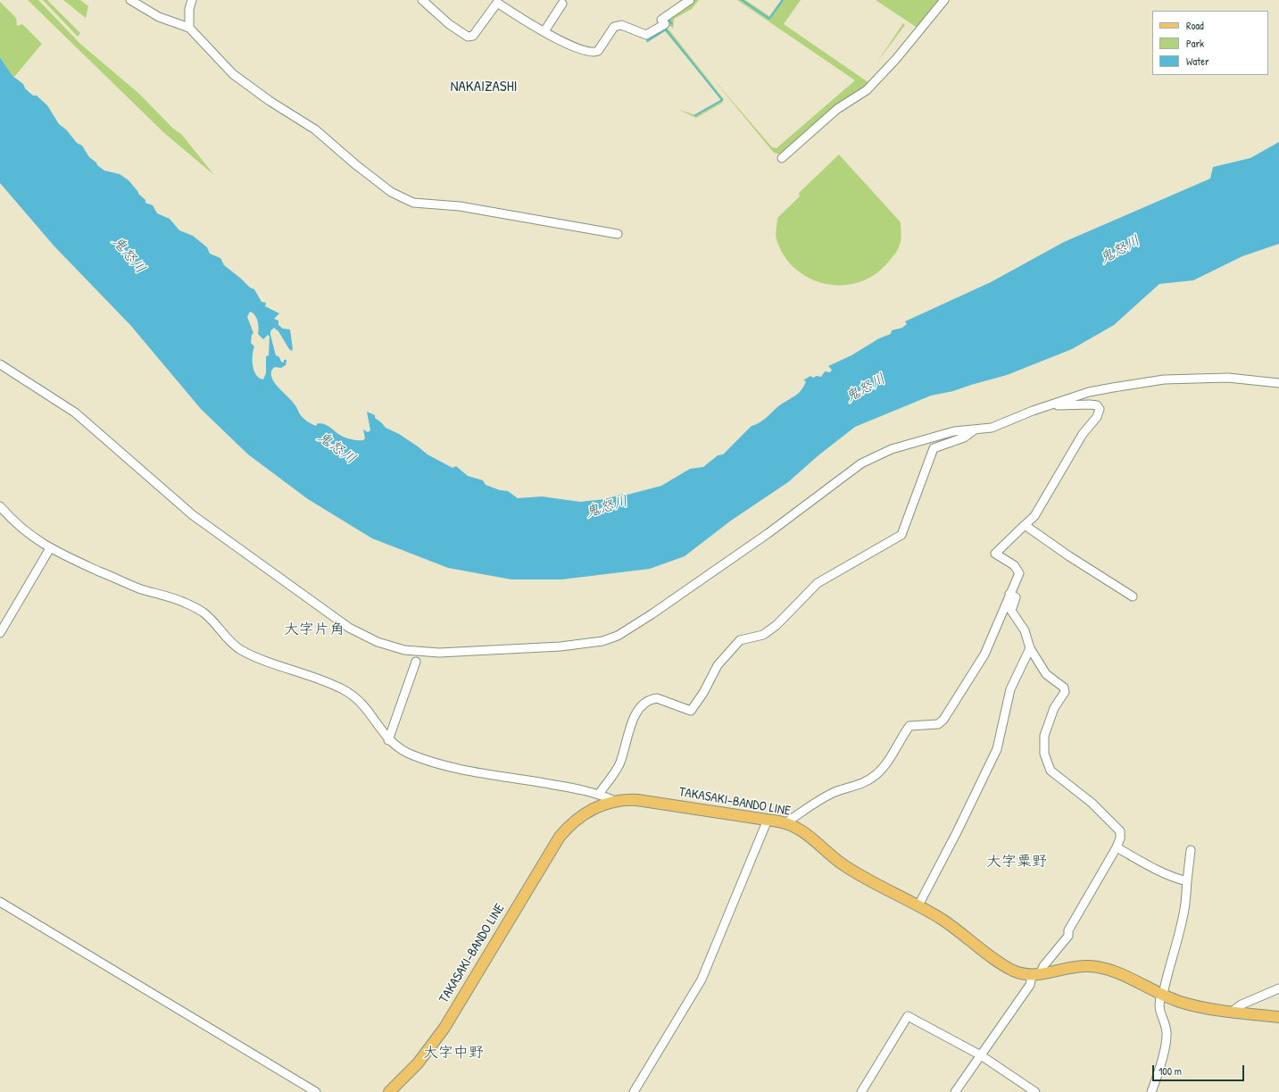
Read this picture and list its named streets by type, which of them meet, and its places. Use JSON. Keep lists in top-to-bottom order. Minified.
{"streets":{"main road":["TAKASAKI-BANDO LINE"]},"districts":["NAKAIZASHI","大字片角","大字粟野","大字中野"],"water":["鬼怒川"],"legend":["Road","Park","Water"],"scale_bar":"100 m"}
